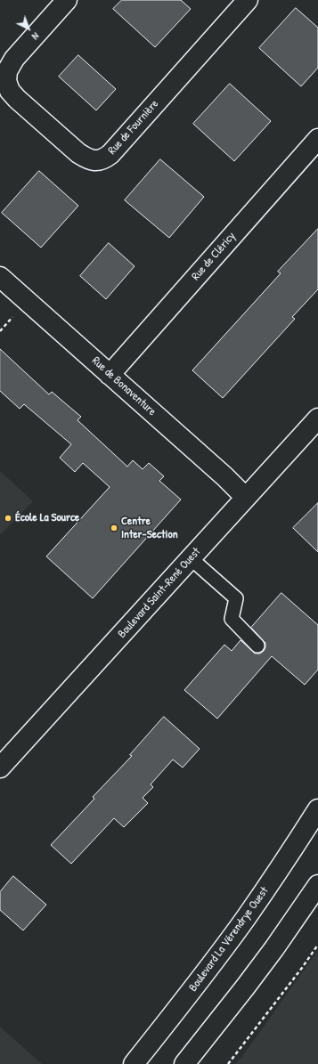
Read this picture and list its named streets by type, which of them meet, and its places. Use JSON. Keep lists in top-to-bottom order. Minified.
{"streets":{"street":["Rue de Fournière","Rue de Cléricy","Rue de Bonaventure","Boulevard Saint-René Ouest","Boulevard La Vérendrye Ouest"]},"crossings":[["Rue de Cléricy","Rue de Bonaventure"],["Rue de Bonaventure","Boulevard Saint-René Ouest"]],"places":["École La Source","Centre Inter-Section"],"north":"bottom right"}
